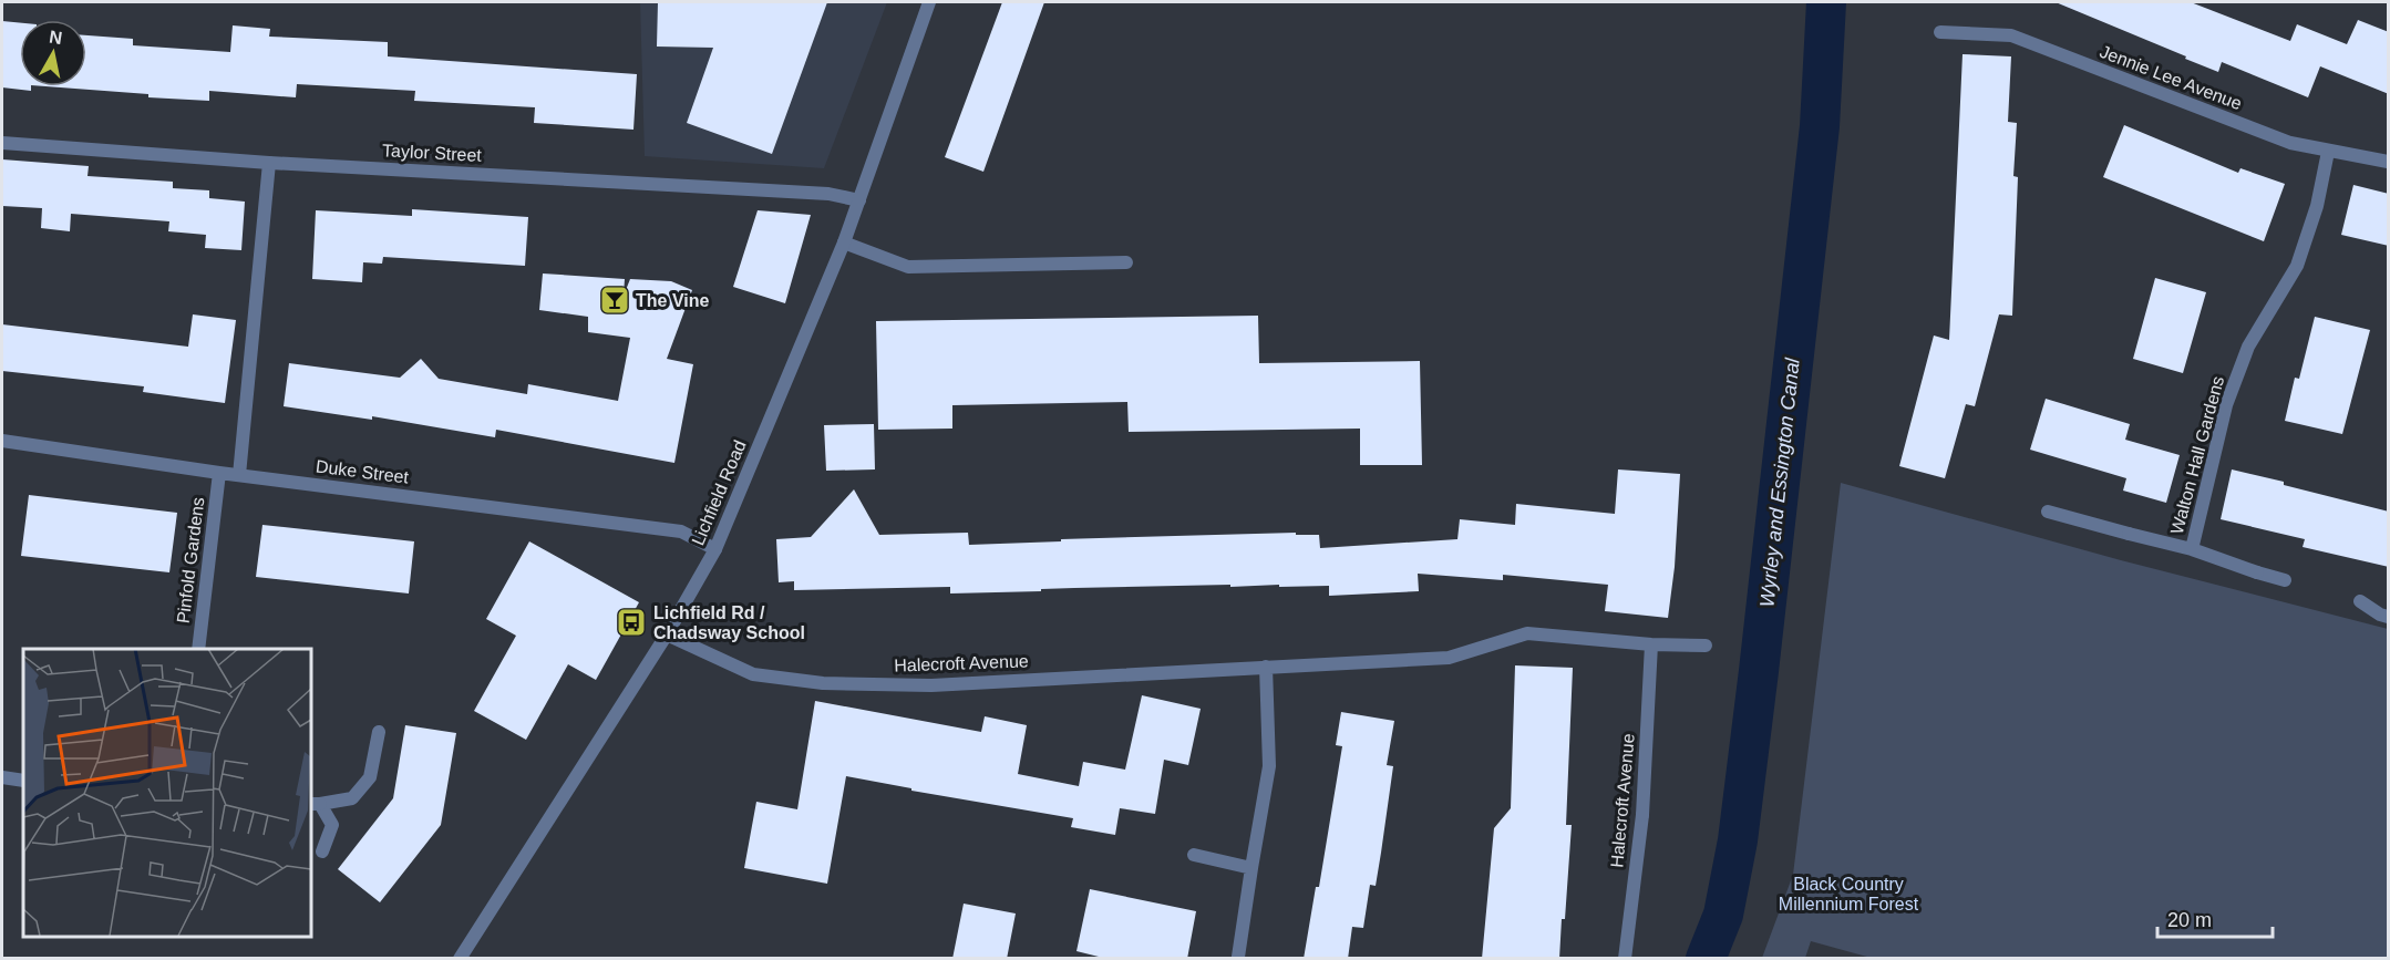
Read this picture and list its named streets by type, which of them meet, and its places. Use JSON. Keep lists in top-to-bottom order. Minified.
{"streets":{"street":["Jennie Lee Avenue","Taylor Street","Walton Hall Gardens","Duke Street","Lichfield Road","Pinfold Gardens","Halecroft Avenue"]},"crossings":[["Jennie Lee Avenue","Walton Hall Gardens"],["Taylor Street","Lichfield Road"],["Duke Street","Lichfield Road"],["Duke Street","Pinfold Gardens"],["Lichfield Road","Halecroft Avenue"]],"water":["Wyrley and Essington Canal"],"parks":["Black Country Millennium Forest"],"places":{"bar":["The Vine"],"bus stop":["Lichfield Rd / Chadsway School"]},"scale_bar":"20 m","north":"top"}
